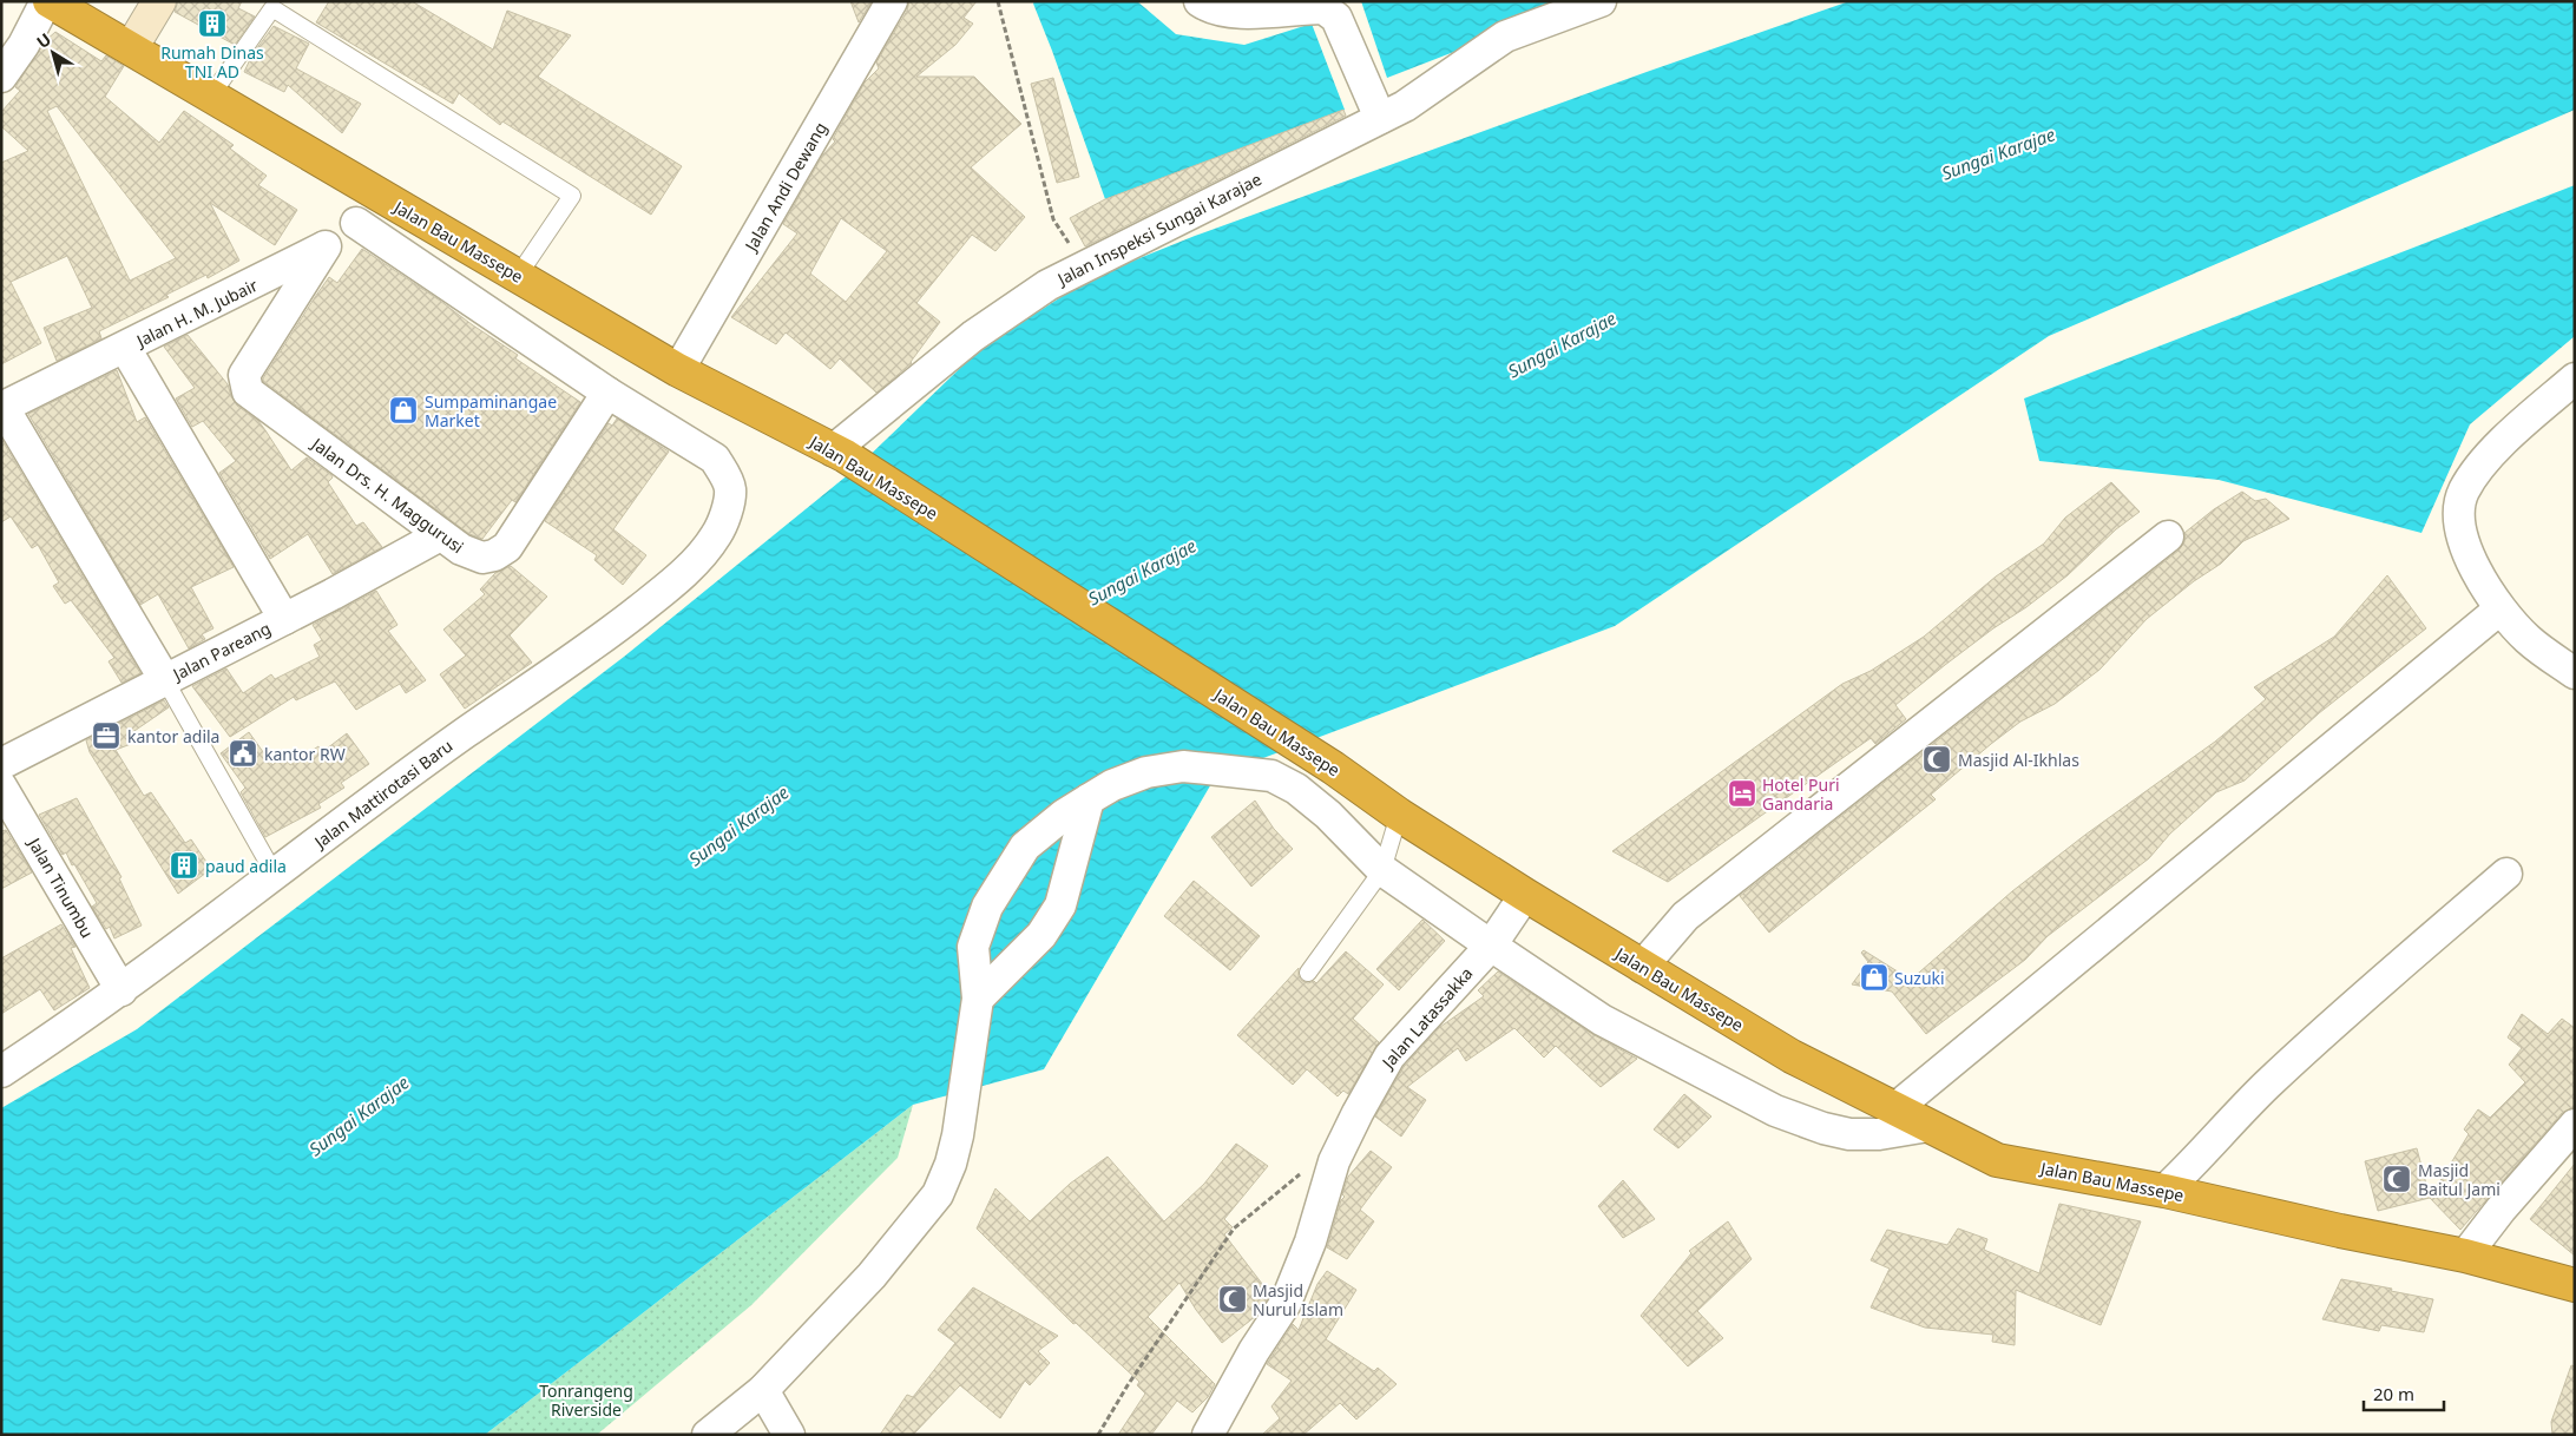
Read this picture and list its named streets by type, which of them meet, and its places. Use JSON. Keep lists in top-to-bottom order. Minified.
{"streets":{"highway":["Jalan Bau Massepe"],"street":["Jalan Andi Dewang","Jalan Inspeksi Sungai Karajae","Jalan H. M. Jubair","Jalan Drs. H. Maggurusi","Jalan Pareang","Jalan Mattirotasi Baru","Jalan Tinumbu","Jalan Latassakka"]},"crossings":[["Jalan Andi Dewang","Jalan Bau Massepe"],["Jalan Inspeksi Sungai Karajae","Jalan Bau Massepe"],["Jalan Bau Massepe","Jalan Latassakka"],["Jalan H. M. Jubair","Jalan Drs. H. Maggurusi"],["Jalan Drs. H. Maggurusi","Jalan Pareang"],["Jalan Drs. H. Maggurusi","Jalan Mattirotasi Baru"],["Jalan Mattirotasi Baru","Jalan Tinumbu"]],"water":["Sungai Karajae"],"parks":["Tonrangeng Riverside"],"places":{"building":["Rumah Dinas TNI AD","paud adila"],"shop":["Sumpaminangae Market","Suzuki"],"office":["kantor adila"],"public building":["kantor RW"],"mosque":["Masjid Al-Ikhlas","Masjid Baitul Jami","Masjid Nurul Islam"],"hotel":["Hotel Puri Gandaria"]},"scale_bar":"20 m","north":"top left"}
